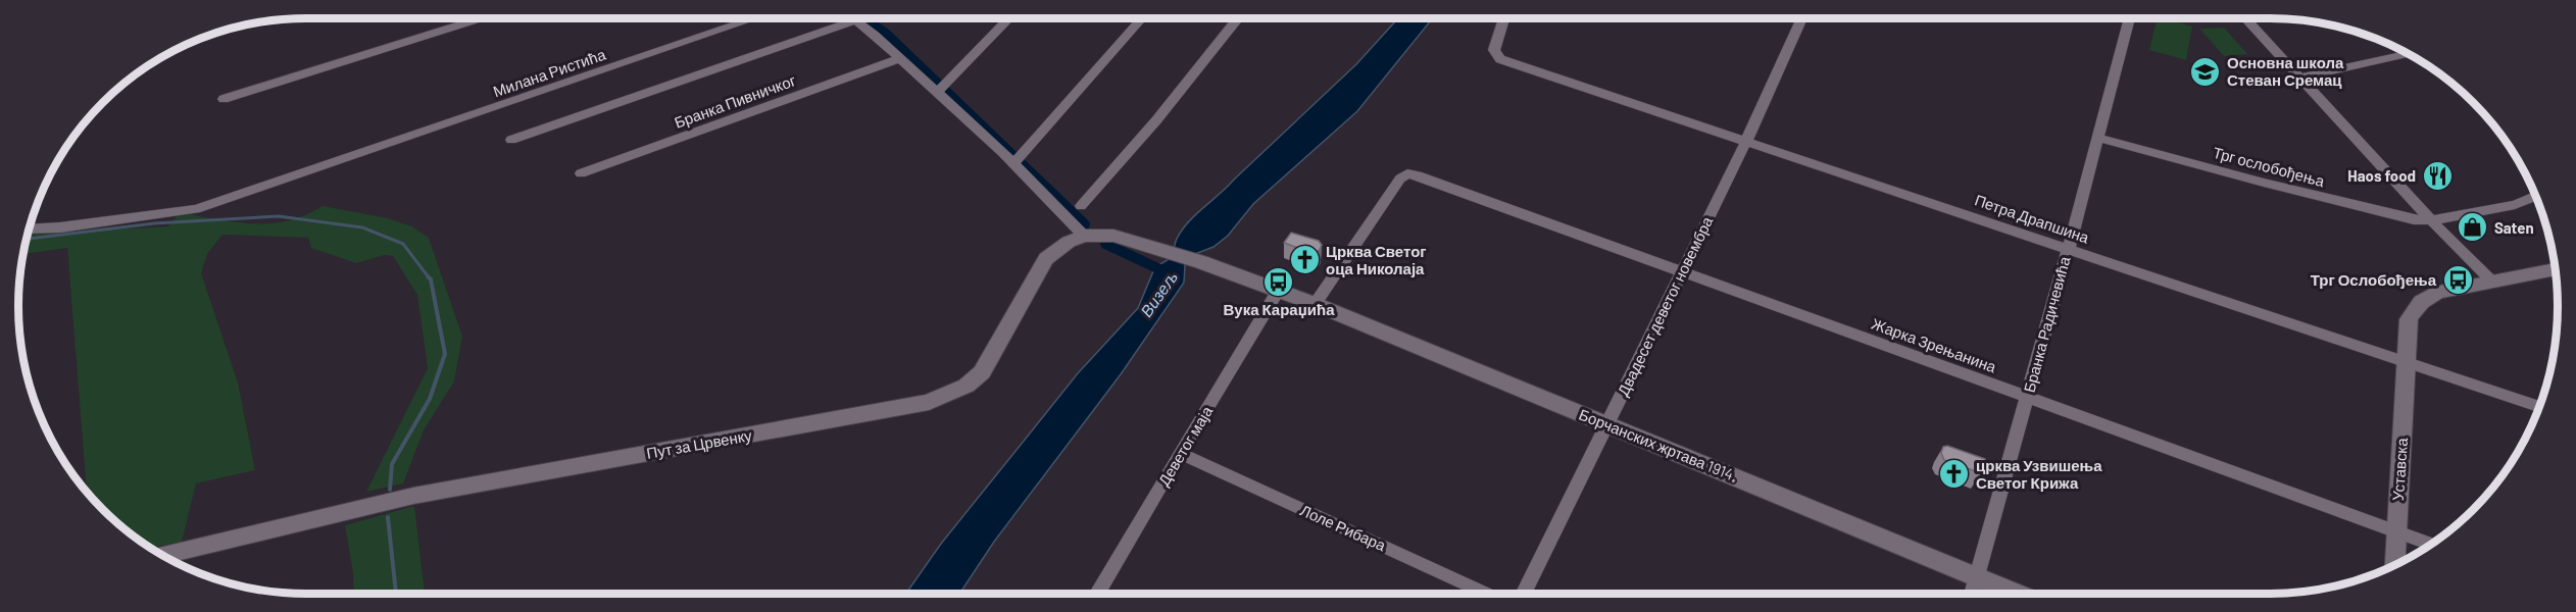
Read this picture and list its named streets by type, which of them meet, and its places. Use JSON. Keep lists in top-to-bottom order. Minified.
{"streets":{"street":["Милана Ристића","Бранка Пивничког","Трг ослобођења","Петра Драпшина","Двадесет деветог новембра","Бранка Радичевића","Жарка Зрењанина","Пут за Црвенку","Борчанских жртава 1914.","Деветог маја","Уставска","Лоле Рибара"]},"crossings":[["Трг ослобођења","Бранка Радичевића"],["Петра Драпшина","Двадесет деветог новембра"],["Петра Драпшина","Бранка Радичевића"],["Петра Драпшина","Уставска"],["Двадесет деветог новембра","Жарка Зрењанина"],["Двадесет деветог новембра","Борчанских жртава 1914."],["Бранка Радичевића","Жарка Зрењанина"],["Бранка Радичевића","Борчанских жртава 1914."],["Жарка Зрењанина","Борчанских жртава 1914."],["Жарка Зрењанина","Уставска"],["Пут за Црвенку","Борчанских жртава 1914."],["Борчанских жртава 1914.","Деветог маја"],["Деветог маја","Лоле Рибара"]],"water":["Визељ"],"places":{"school or university":["Основна школа Стеван Сремац"],"restaurant":["Haos food"],"shop":["Saten"],"church":["Црква Светог оца Николаја","црква Узвишења Светог Крижа"],"bus stop":["Трг Ослобођења","Вука Караџића"]}}
